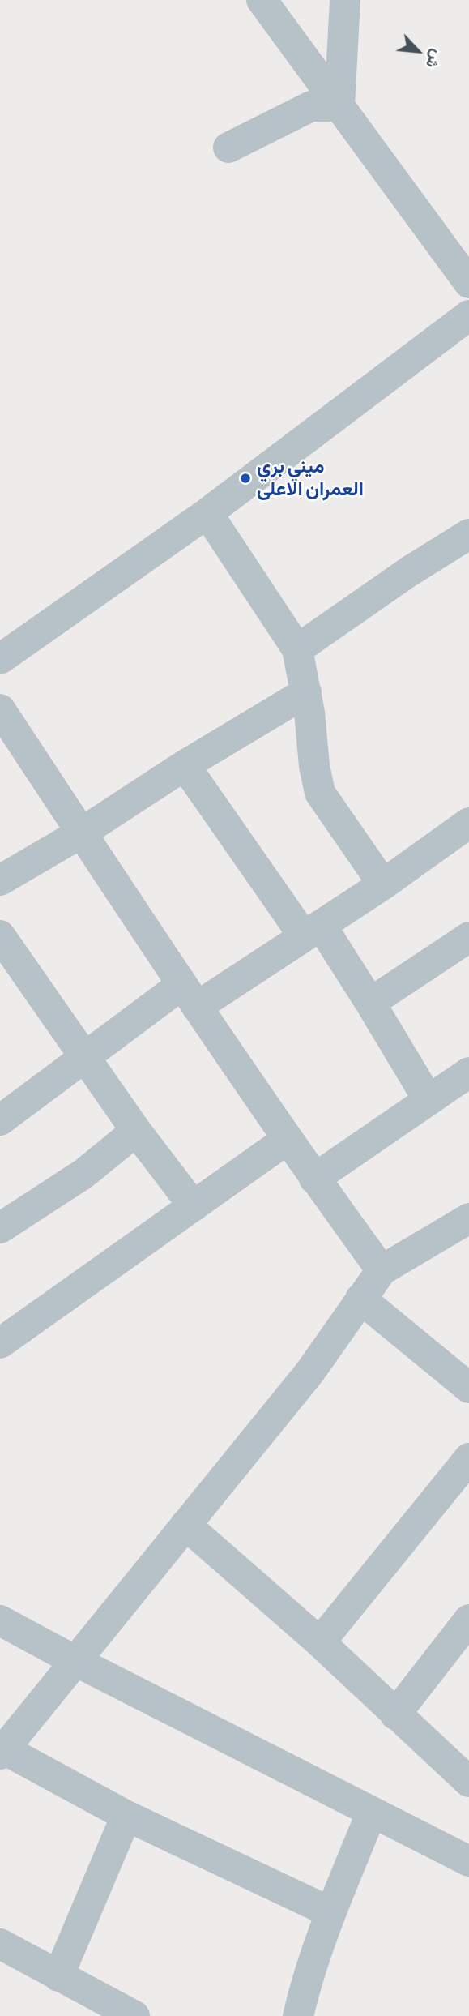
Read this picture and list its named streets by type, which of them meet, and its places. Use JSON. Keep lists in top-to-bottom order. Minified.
{"places":["ميني بري العمران الاعلى"],"north":"bottom right"}
